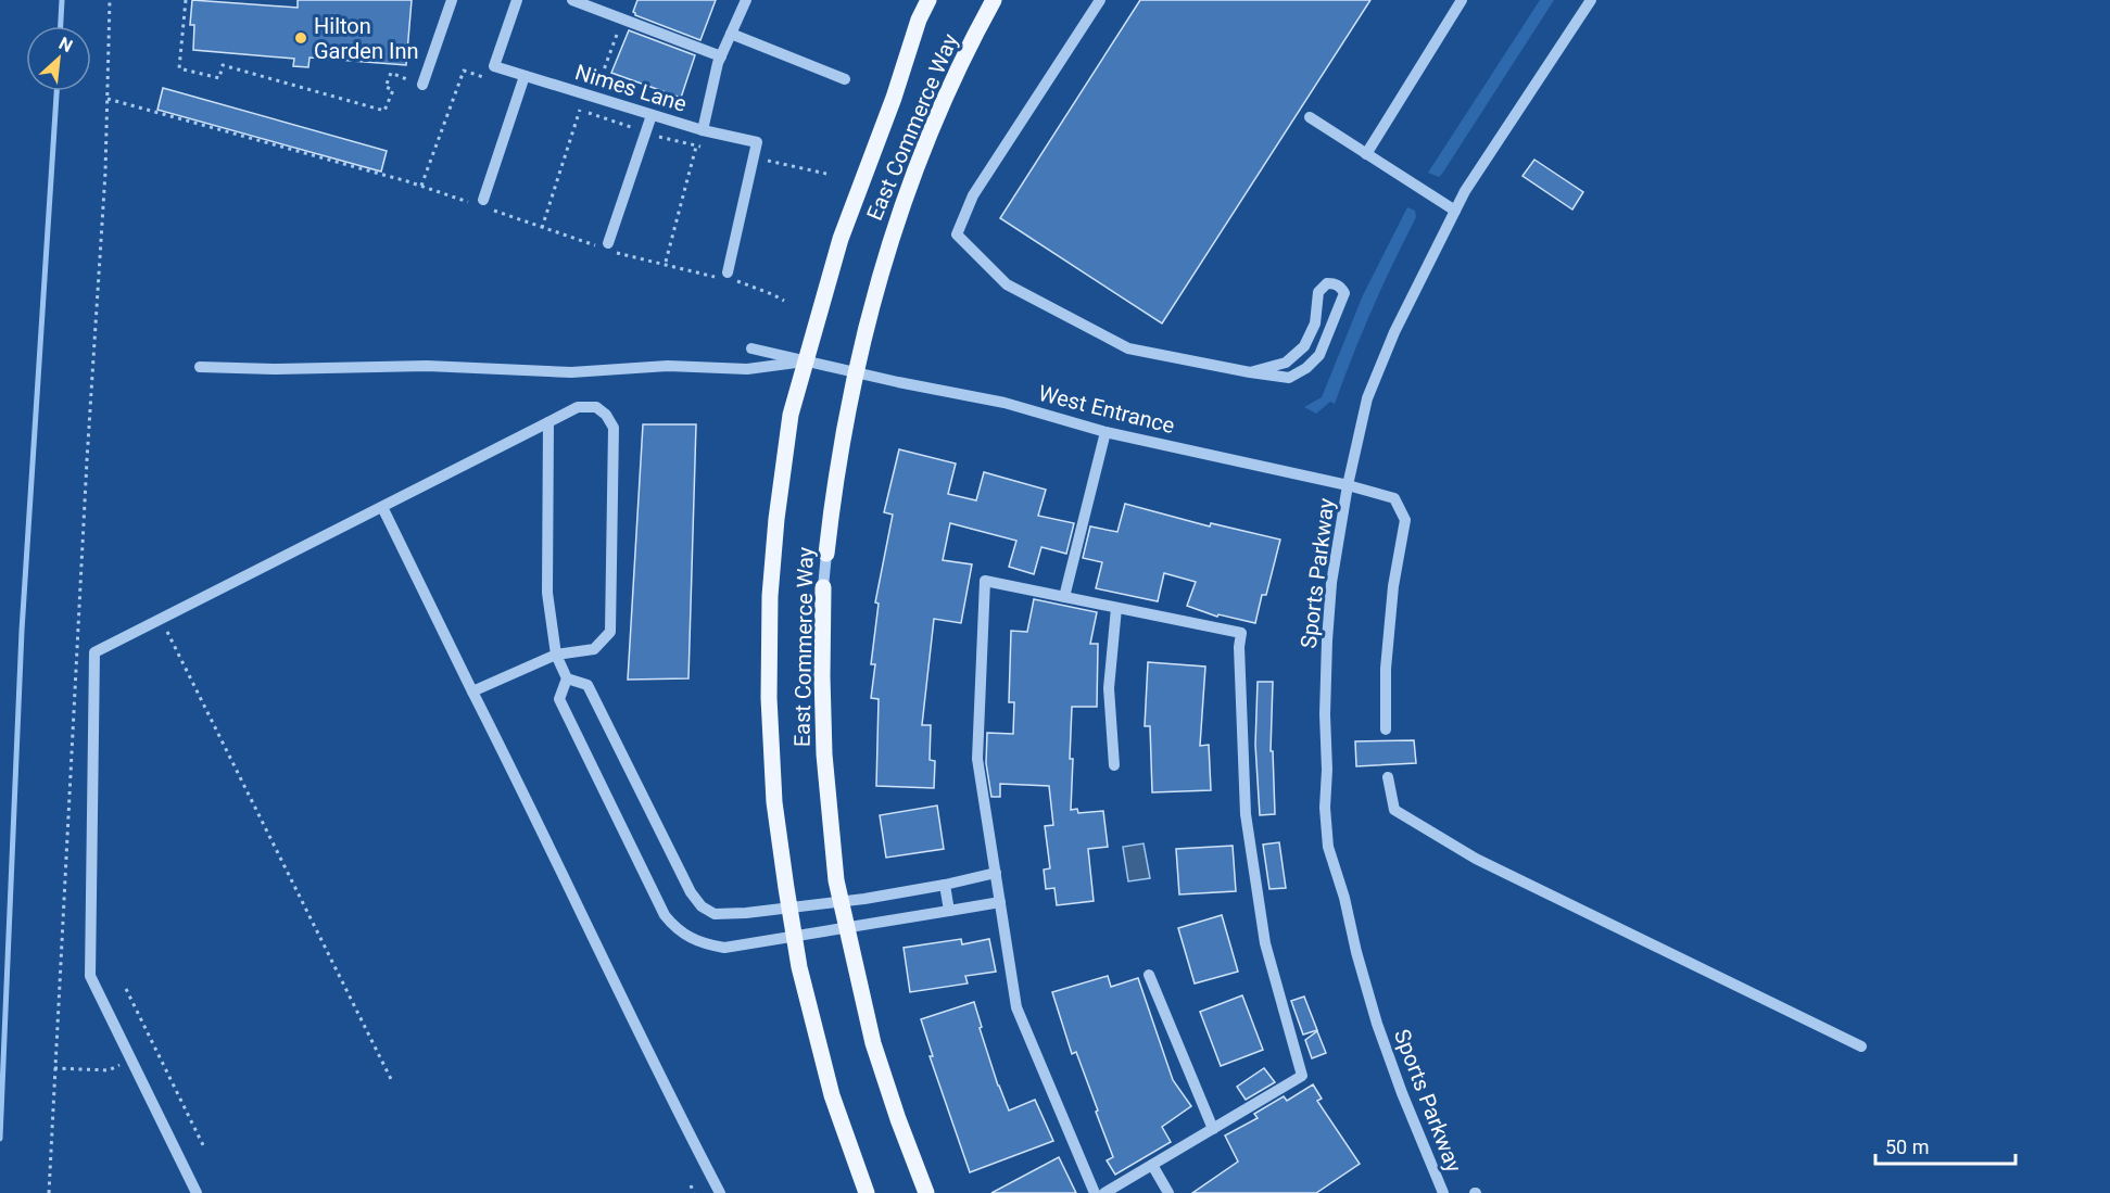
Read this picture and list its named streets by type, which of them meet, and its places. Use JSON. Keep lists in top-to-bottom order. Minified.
{"streets":{"main road":["East Commerce Way"],"street":["Nimes Lane","West Entrance","Sports Parkway"]},"crossings":[["East Commerce Way","West Entrance"],["West Entrance","Sports Parkway"]],"places":["Hilton Garden Inn"],"scale_bar":"50 m","north":"top right"}
